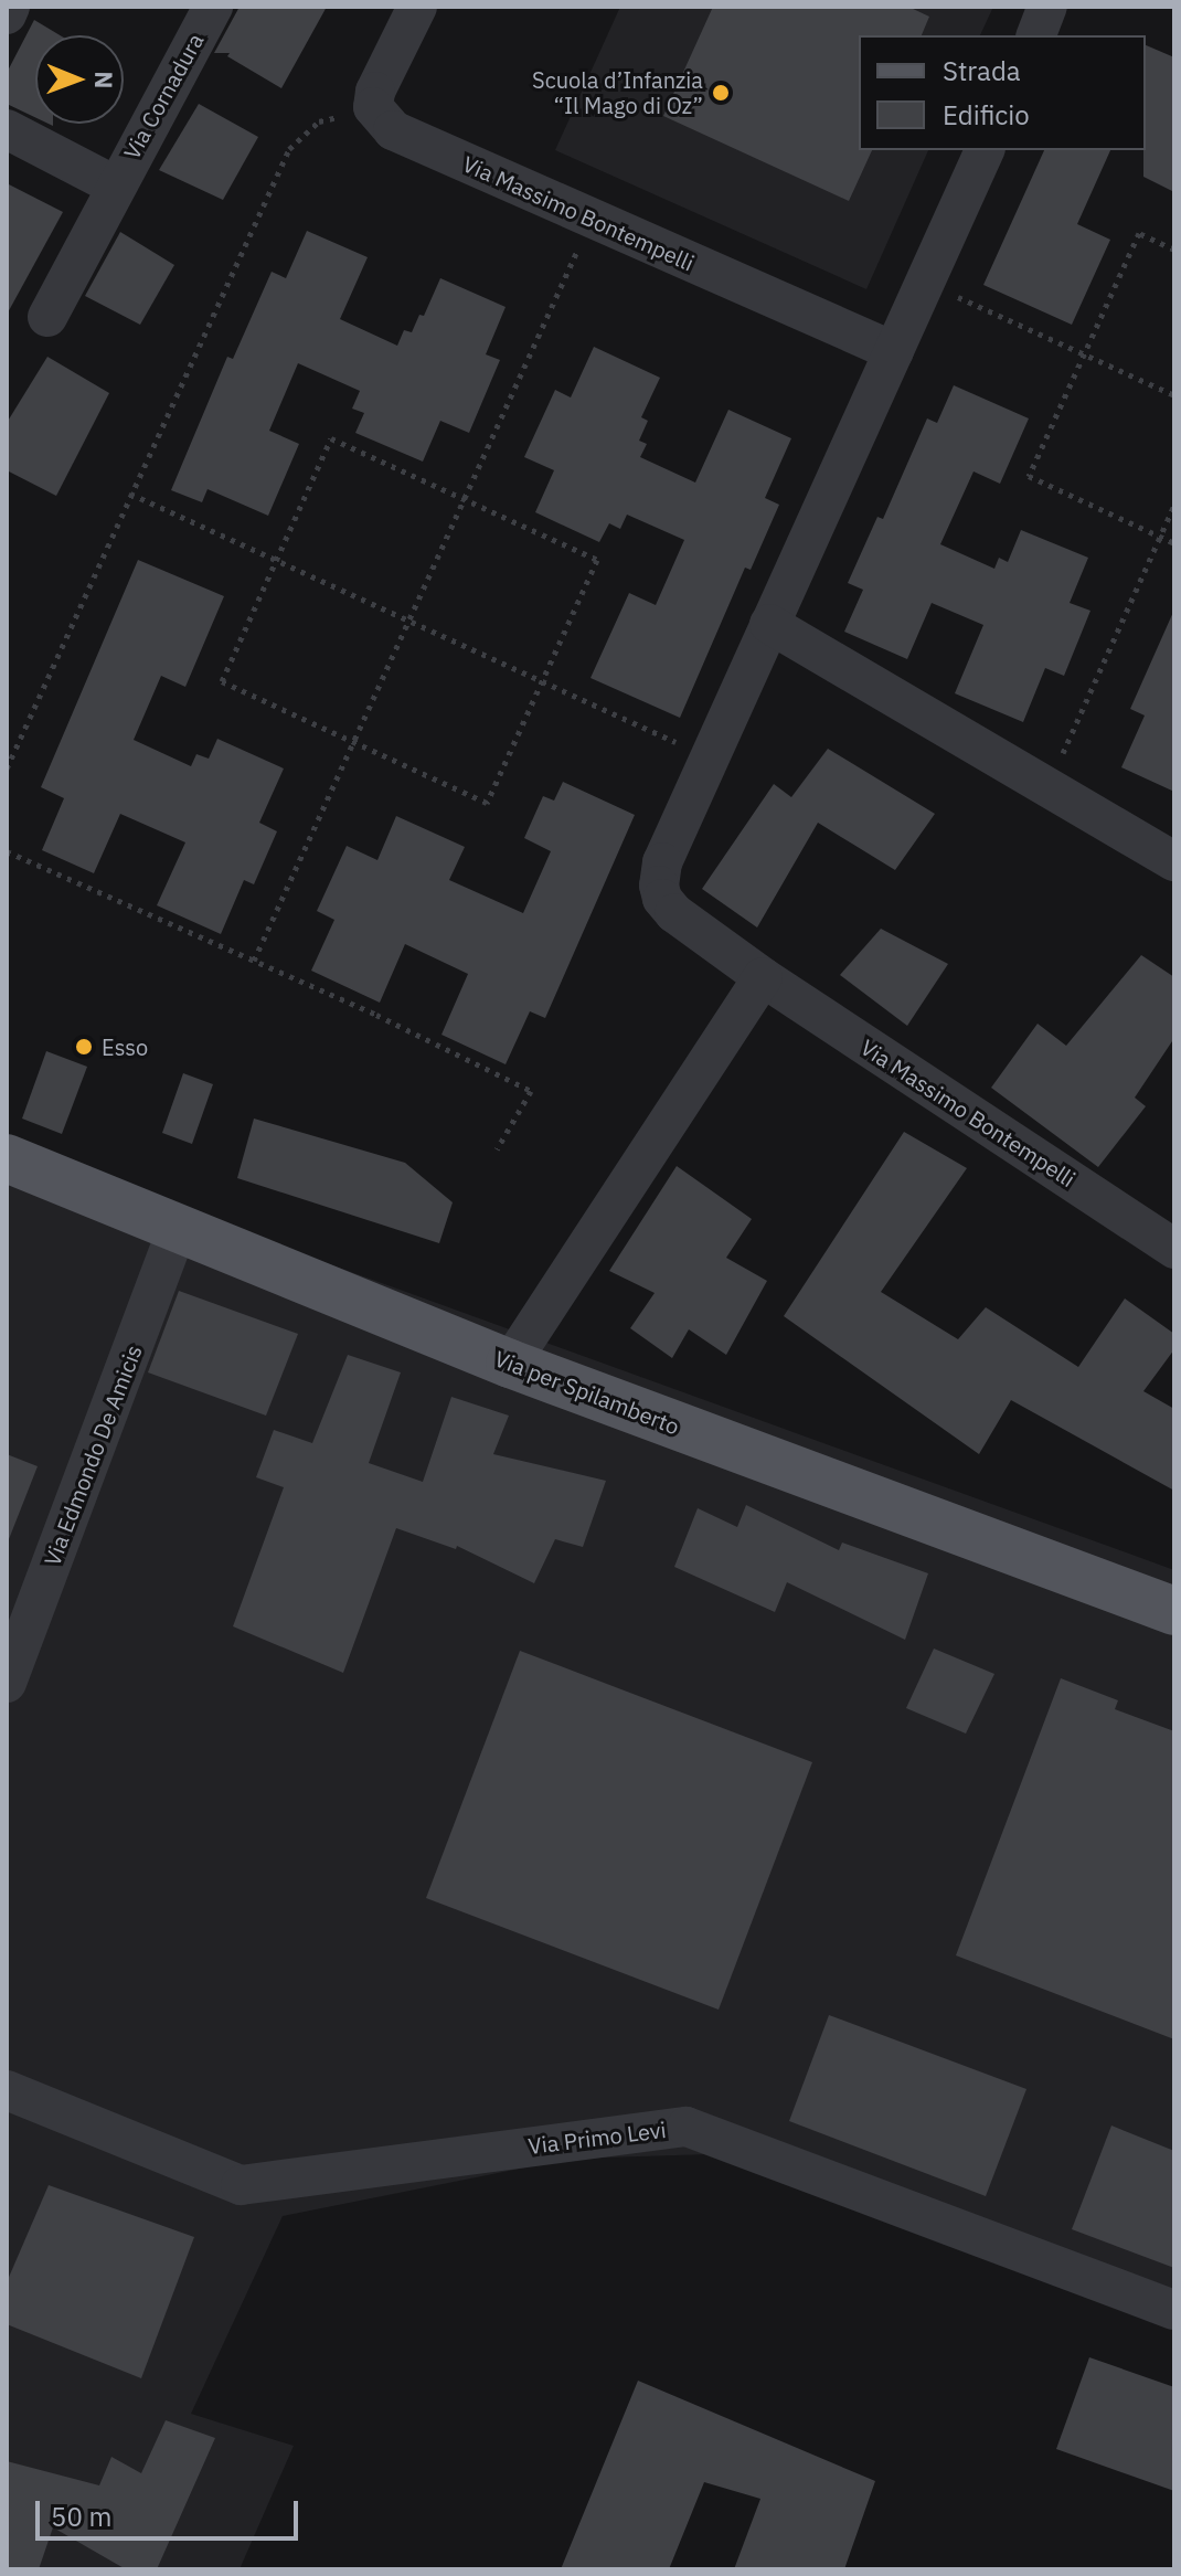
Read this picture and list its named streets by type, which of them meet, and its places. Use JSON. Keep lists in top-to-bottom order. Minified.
{"streets":{"main road":["Via per Spilamberto"],"street":["Via Cornadura","Via Massimo Bontempelli","Via Edmondo De Amicis","Via Primo Levi"]},"crossings":[["Via per Spilamberto","Via Edmondo De Amicis"]],"places":["Scuola d’Infanzia “Il Mago di Oz”","Esso"],"legend":["Strada","Edificio"],"scale_bar":"50 m","north":"right"}
